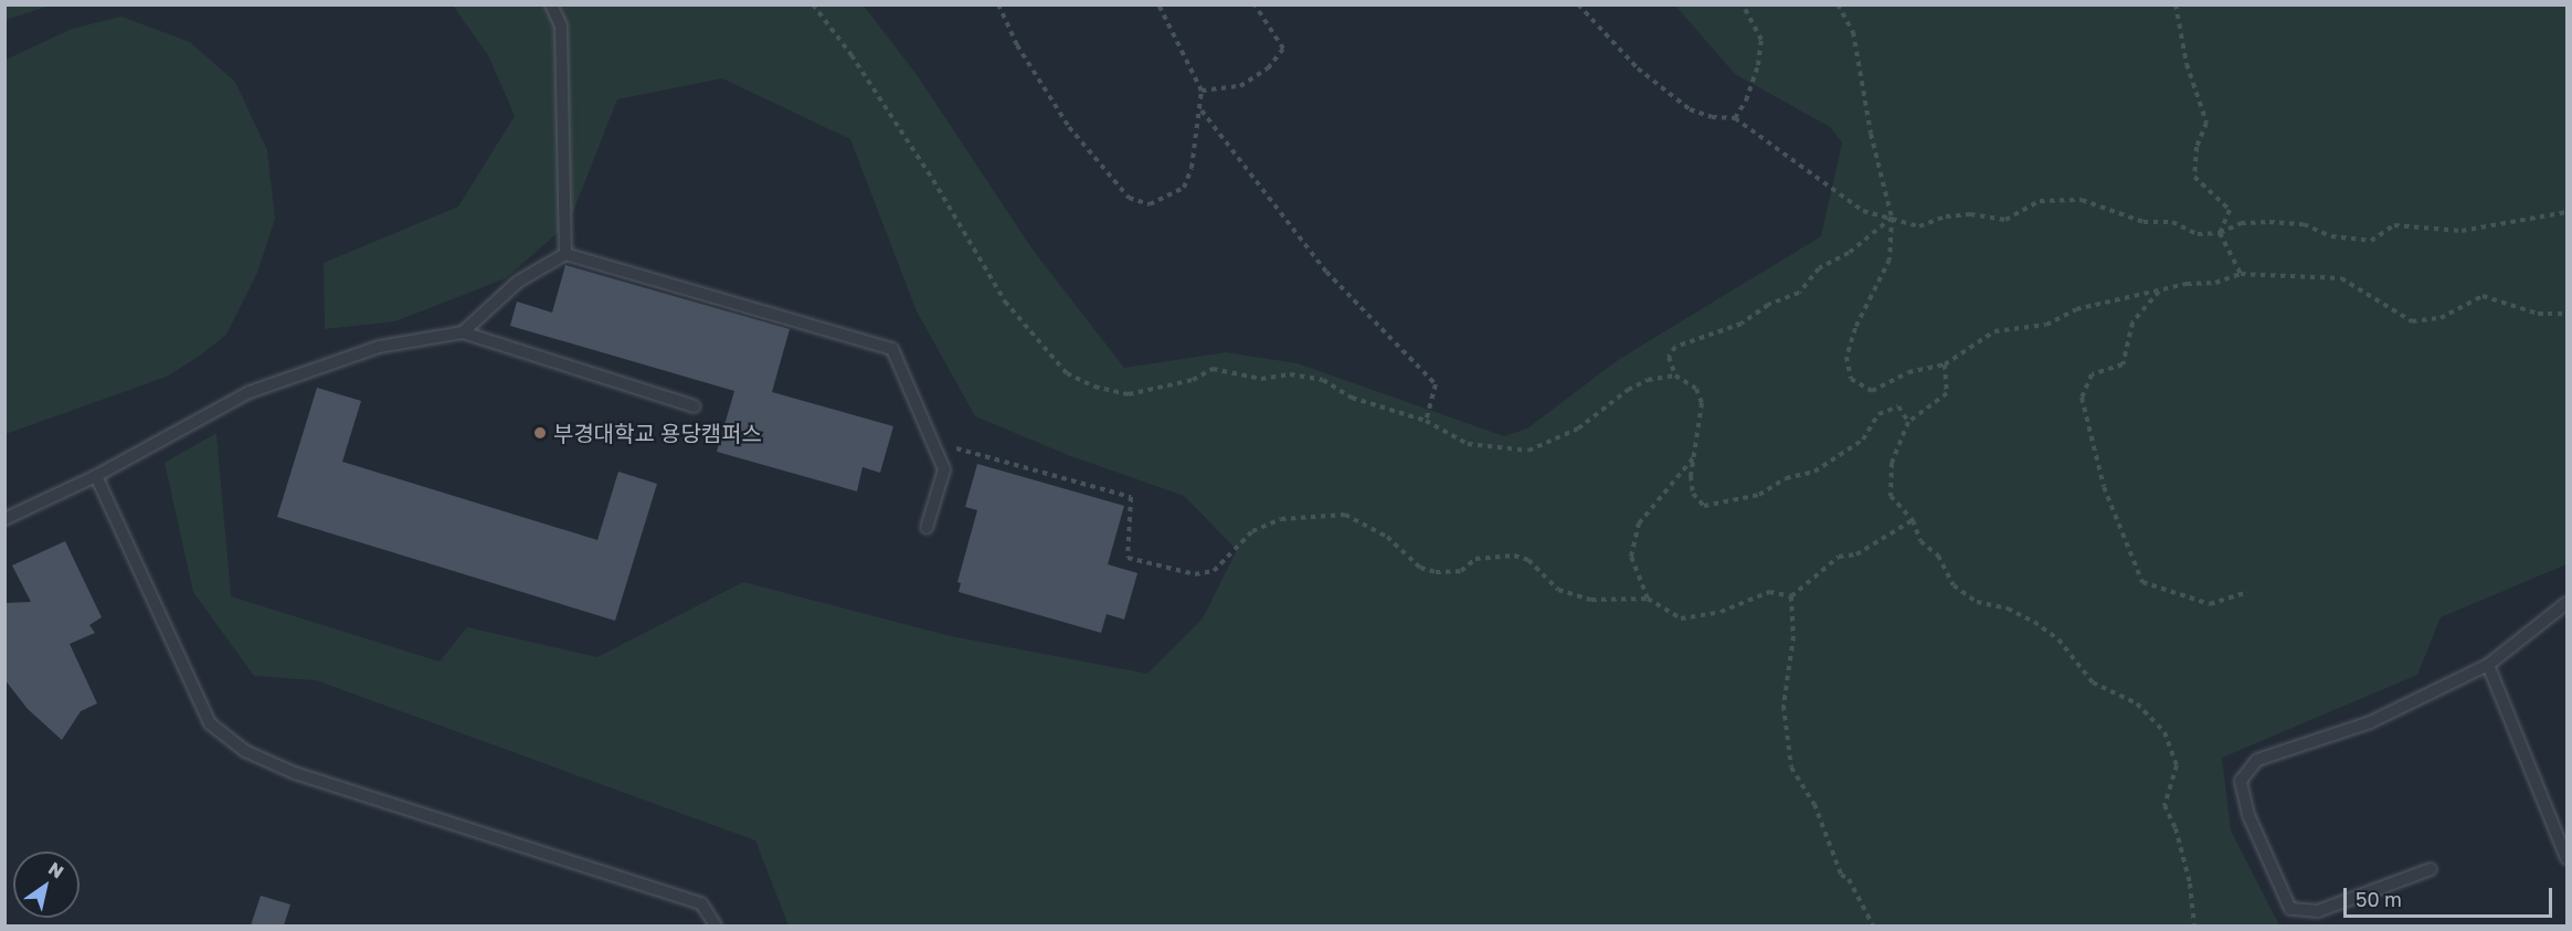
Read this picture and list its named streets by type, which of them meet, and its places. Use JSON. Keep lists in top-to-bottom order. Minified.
{"places":["부경대학교 용당캠퍼스"],"scale_bar":"50 m","north":"top right"}
